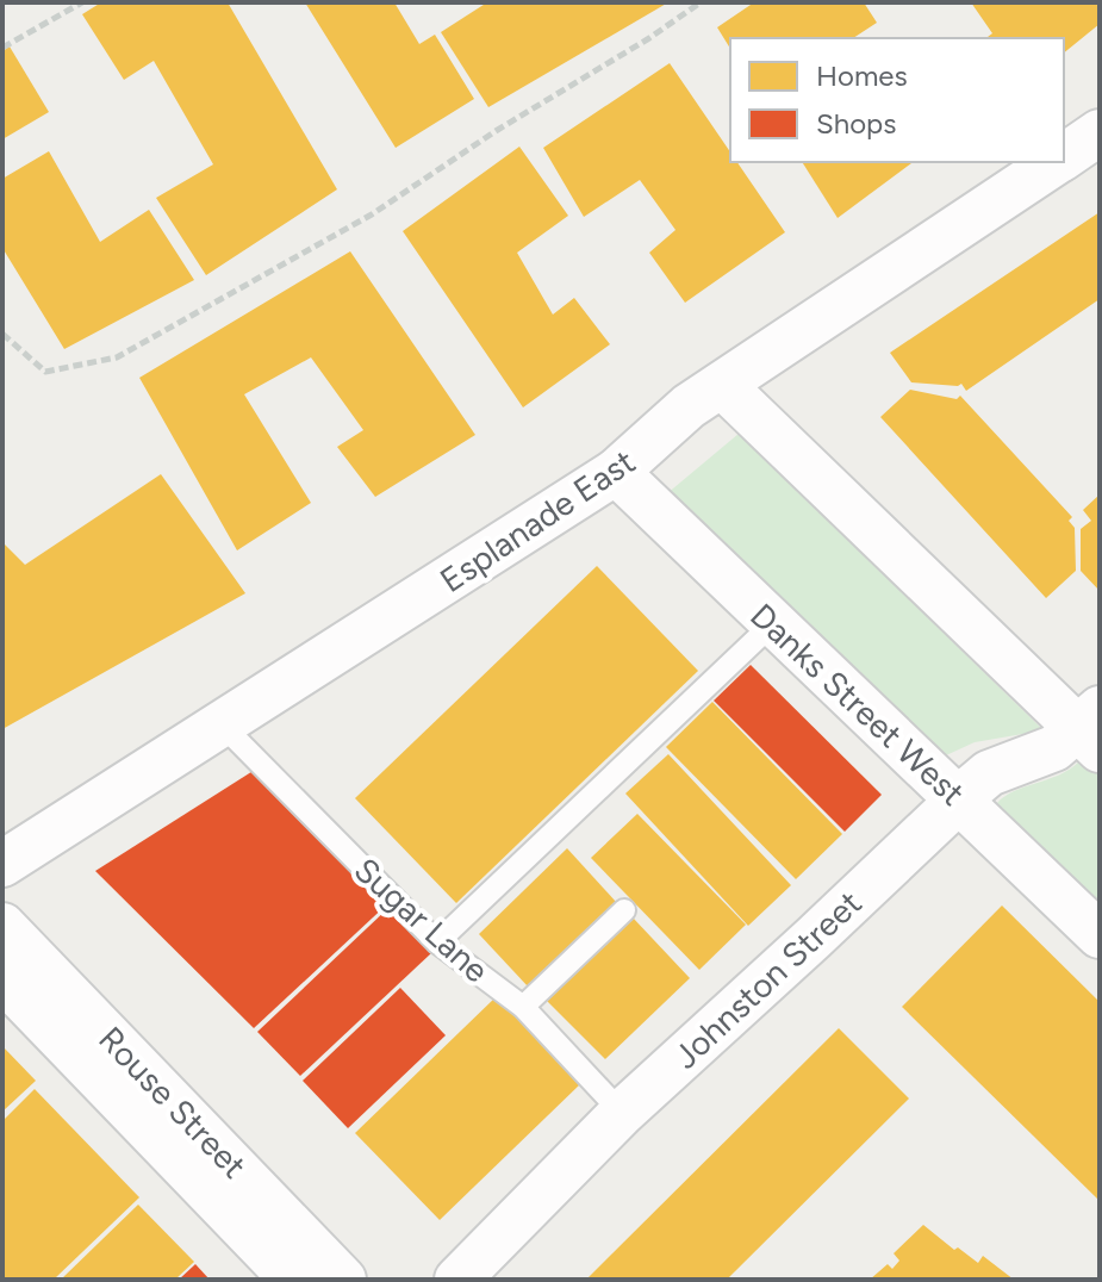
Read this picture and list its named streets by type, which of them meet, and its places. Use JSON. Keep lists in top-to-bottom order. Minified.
{"streets":{"street":["Esplanade East","Danks Street West","Johnston Street","Rouse Street"],"lane":["Sugar Lane"]},"crossings":[["Esplanade East","Danks Street West"],["Esplanade East","Sugar Lane"],["Danks Street West","Johnston Street"],["Sugar Lane","Johnston Street"]],"legend":["Homes","Shops"]}
